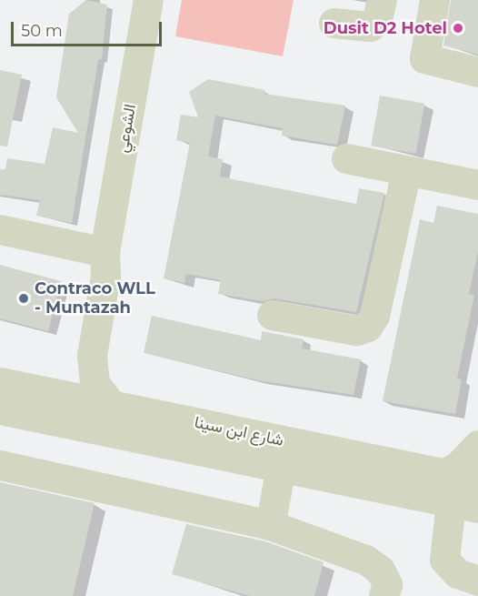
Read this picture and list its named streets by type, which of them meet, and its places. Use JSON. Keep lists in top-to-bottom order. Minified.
{"streets":{"street":["الشوعي","شارع ابن سينا"]},"crossings":[["الشوعي","شارع ابن سينا"]],"places":["Dusit D2 Hotel","Contraco WLL - Muntazah"],"scale_bar":"50 m"}
